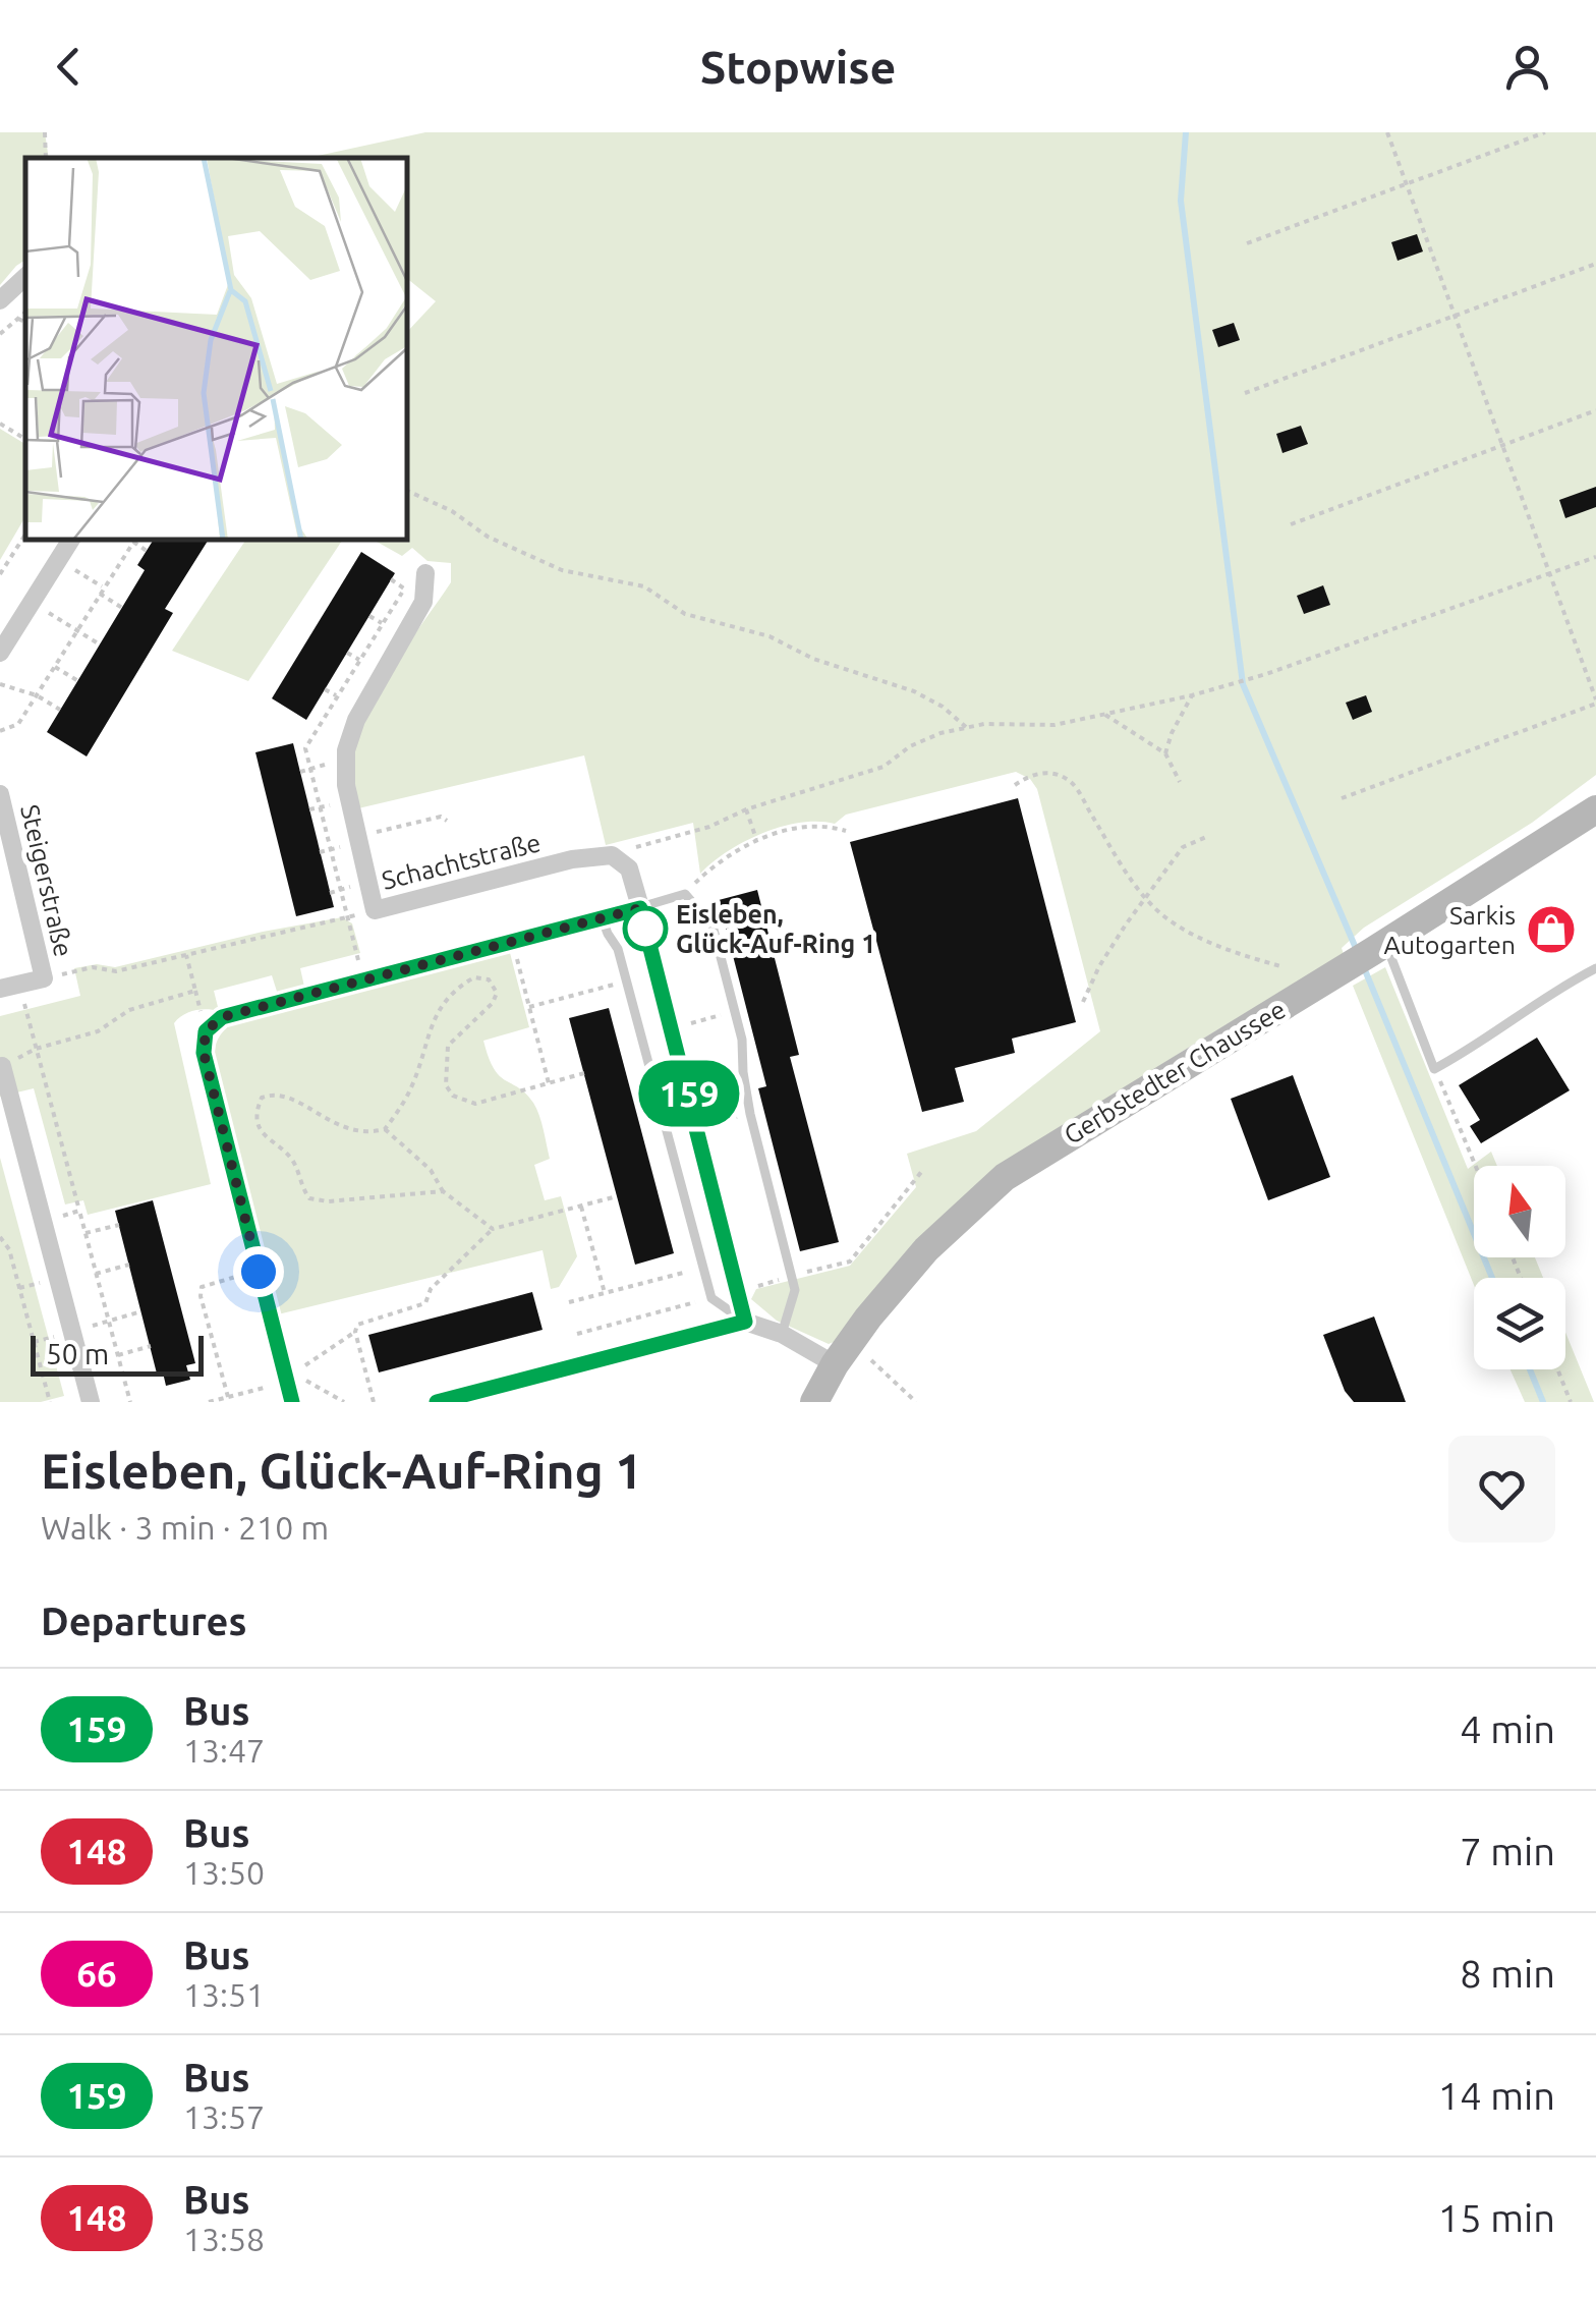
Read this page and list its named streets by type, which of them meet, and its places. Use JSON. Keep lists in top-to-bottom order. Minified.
{"streets":{"main road":["Gerbstedter Chaussee"],"street":["Schachtstraße","Steigerstraße"]},"places":{"other":["Eisleben, Glück-Auf-Ring 1"],"shop":["Sarkis Autogarten"]},"lines":["bus line 159"],"scale_bar":"50 m","north":"top","page":{"header":"Stopwise","on_map":"159","scale":"50 m","heading":[["Eisleben, Glück-Auf-Ring 1","Walk · 3 min · 210 m"],"Departures"],"list":[{"mark":"159","name":"Bus","note":"13:47","value":"4 min"},{"mark":"148","name":"Bus","note":"13:50","value":"7 min"},{"mark":"66","name":"Bus","note":"13:51","value":"8 min"},{"mark":"159","name":"Bus","note":"13:57","value":"14 min"},{"mark":"148","name":"Bus","note":"13:58","value":"15 min"}]}}
